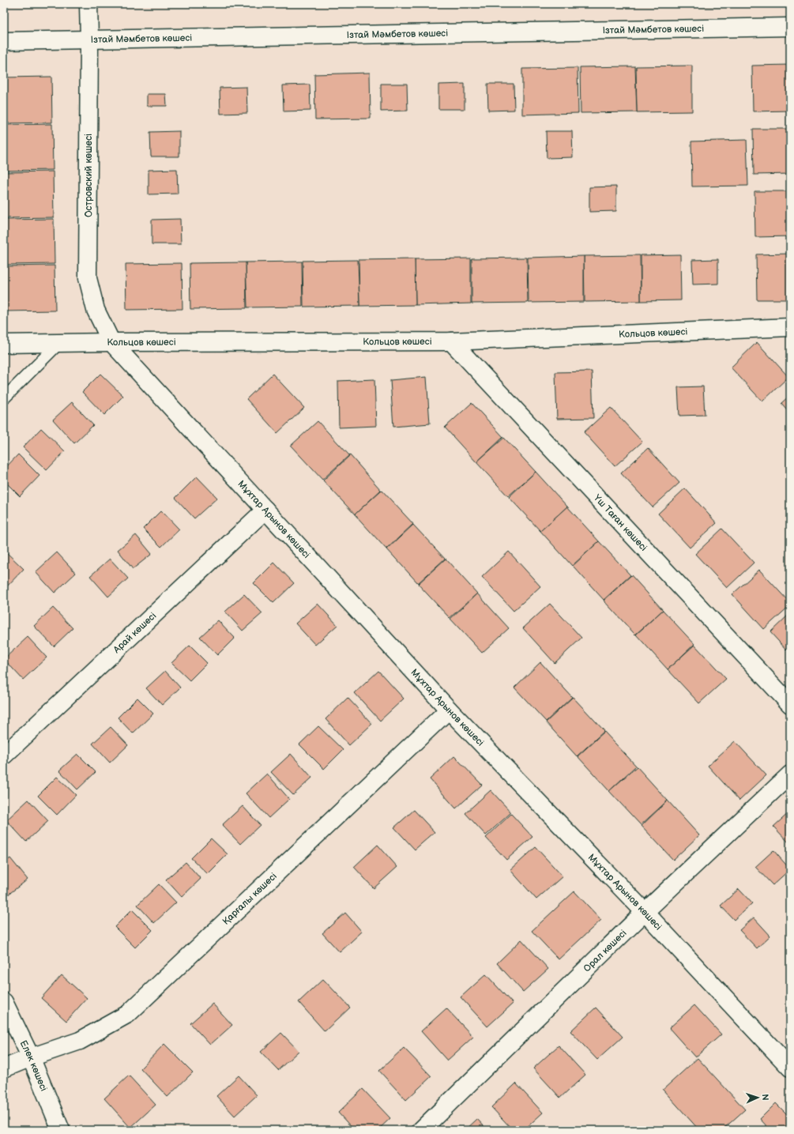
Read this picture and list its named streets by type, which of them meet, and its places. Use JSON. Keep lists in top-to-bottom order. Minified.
{"streets":{"street":["Ізтай Мәмбетов көшесі","Островский көшесі","Кольцов көшесі","Мұхтар Арынов көшесі","Үш Таған көшесі","Арай көшесі","Қарғалы көшесі","Орал көшесі","Елек көшесі"]},"crossings":[["Ізтай Мәмбетов көшесі","Островский көшесі"],["Островский көшесі","Кольцов көшесі"],["Островский көшесі","Мұхтар Арынов көшесі"],["Кольцов көшесі","Мұхтар Арынов көшесі"],["Кольцов көшесі","Үш Таған көшесі"],["Мұхтар Арынов көшесі","Арай көшесі"],["Мұхтар Арынов көшесі","Қарғалы көшесі"],["Мұхтар Арынов көшесі","Орал көшесі"],["Қарғалы көшесі","Елек көшесі"]],"north":"right"}
